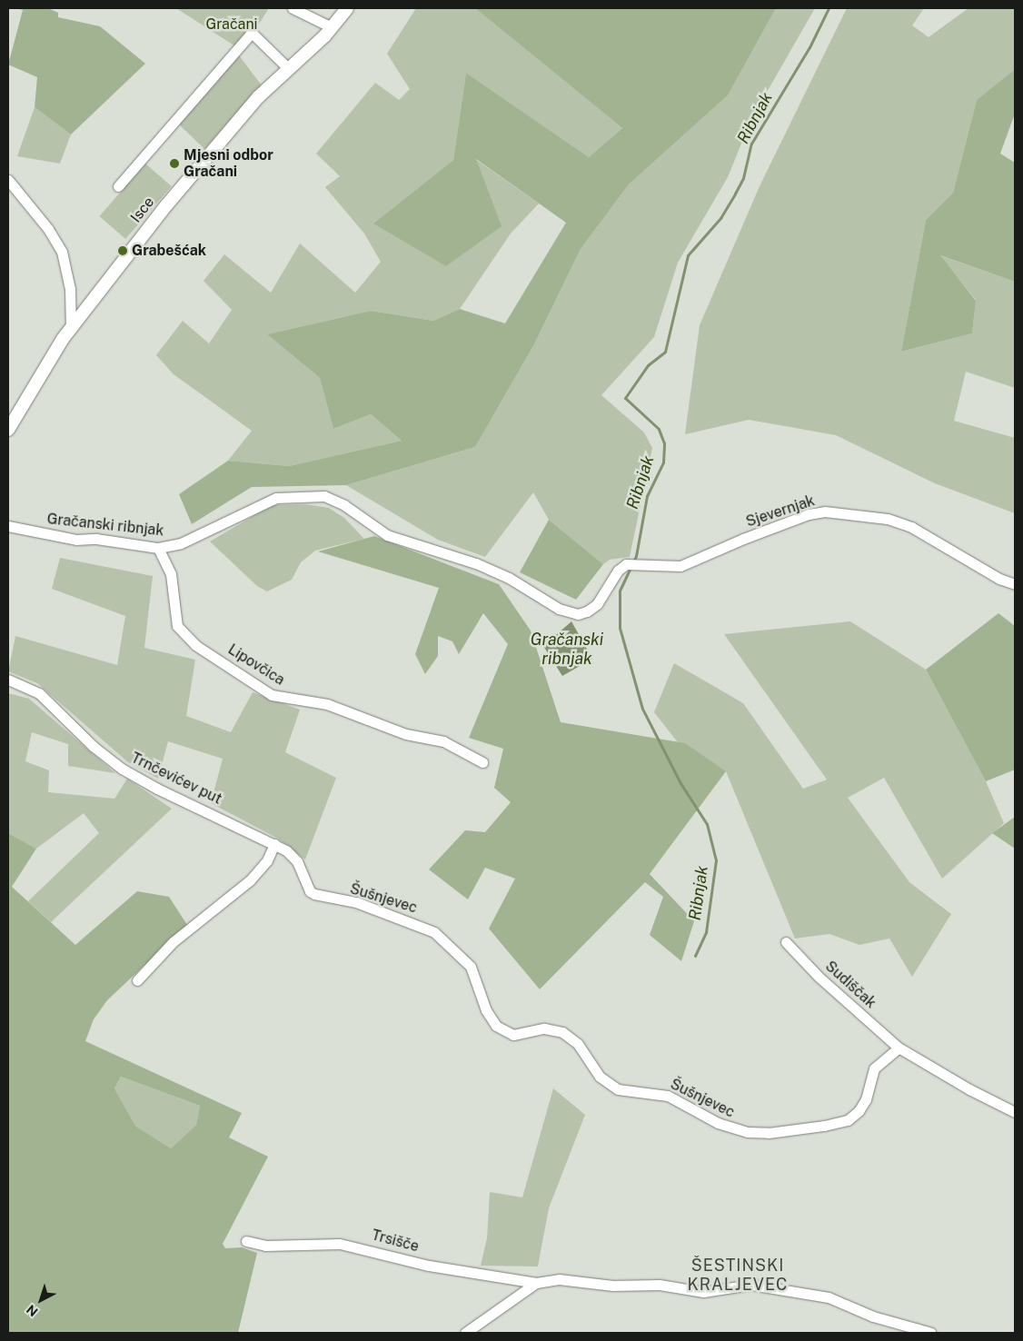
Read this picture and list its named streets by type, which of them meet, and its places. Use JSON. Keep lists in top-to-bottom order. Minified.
{"streets":{"street":["Isce","Sjevernjak","Gračanski ribnjak","Lipovčica","Trnčevićev put","Šušnjevec","Sudiščak","Trsišče"]},"crossings":[["Sjevernjak","Gračanski ribnjak"],["Gračanski ribnjak","Lipovčica"],["Trnčevićev put","Šušnjevec"],["Šušnjevec","Sudiščak"]],"districts":["ŠESTINSKI KRALJEVEC"],"water":["Ribnjak","Gračanski ribnjak"],"parks":["Gračani"],"places":["Mjesni odbor Gračani","Grabešćak"],"north":"bottom left"}
